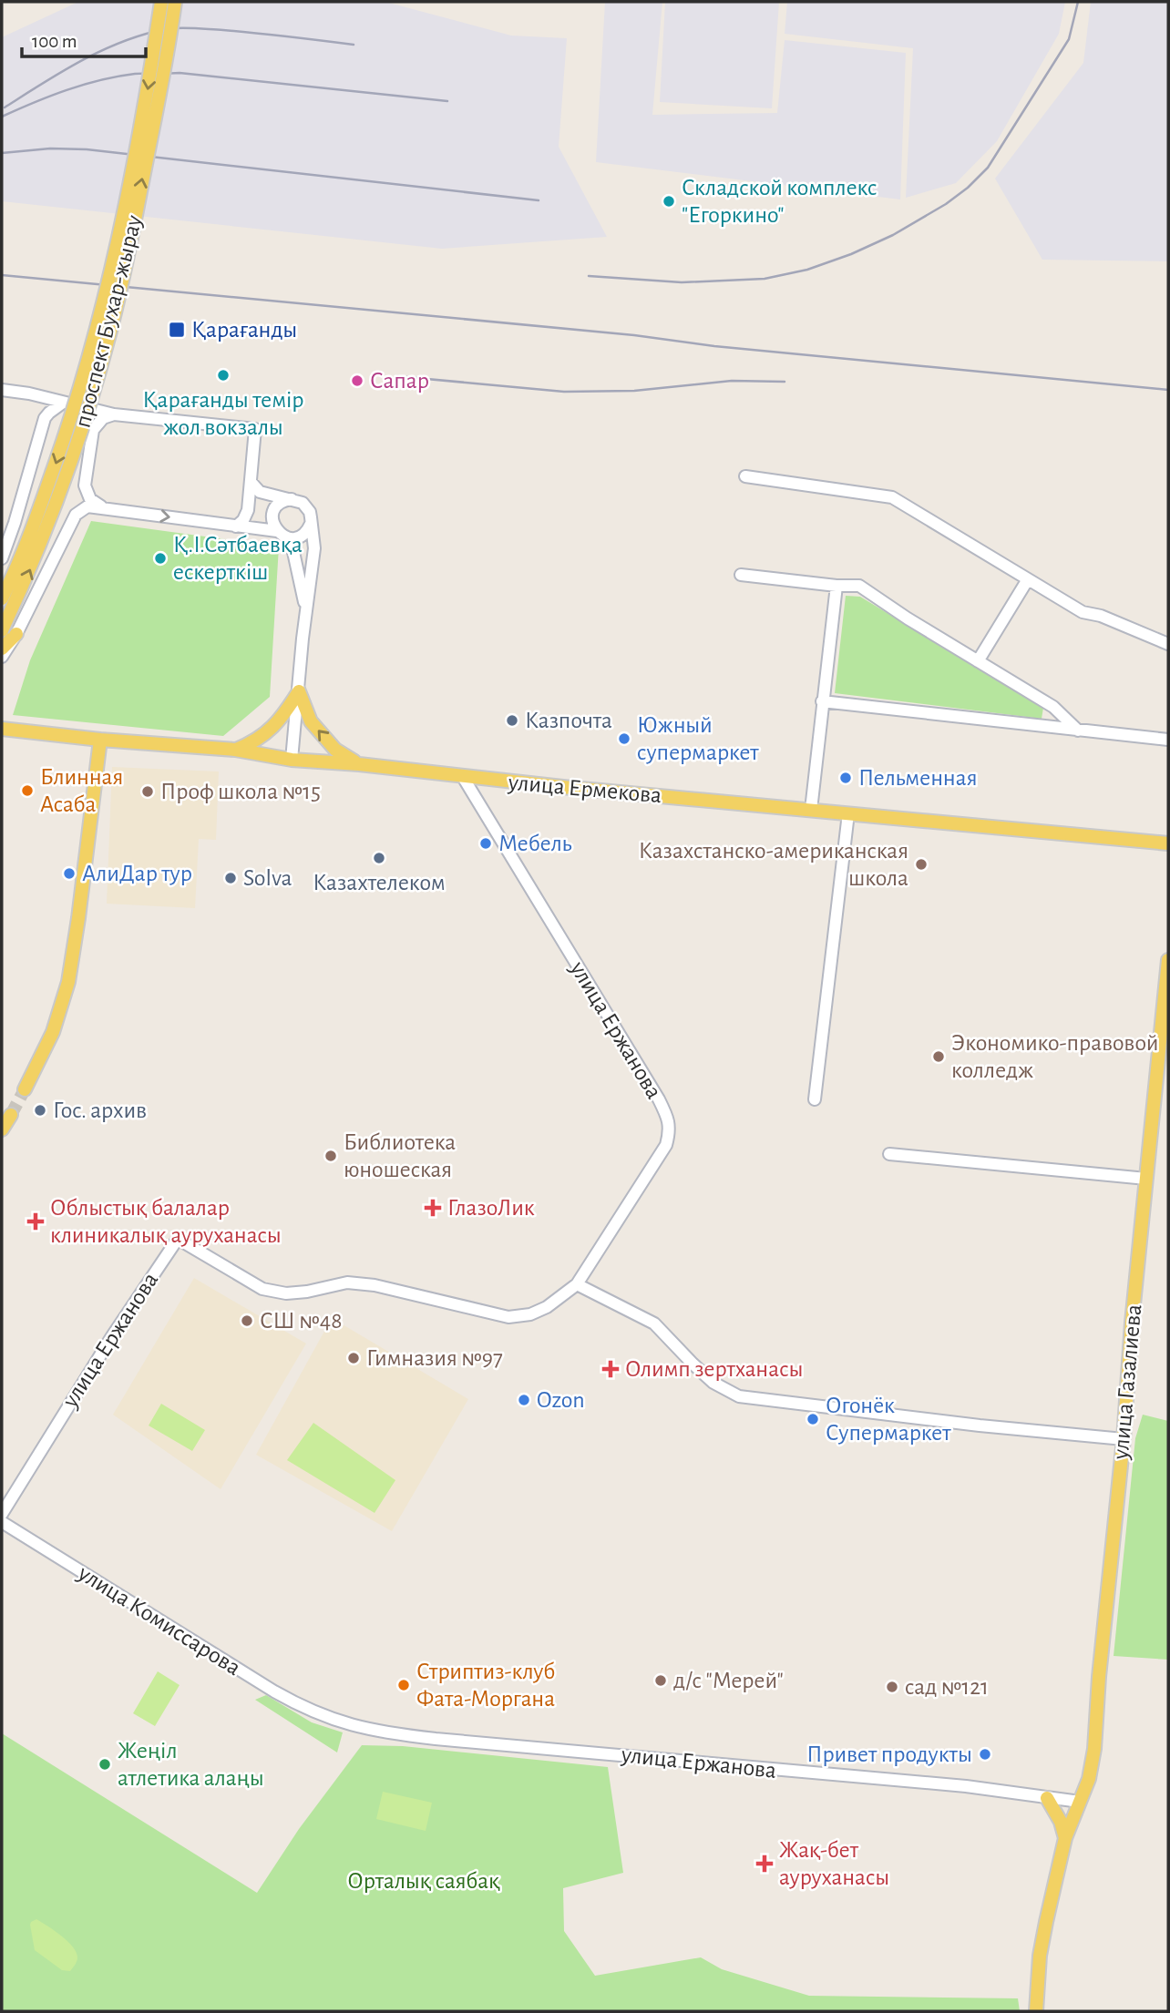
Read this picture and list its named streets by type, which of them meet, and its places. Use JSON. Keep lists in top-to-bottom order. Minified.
{"streets":{"main road":["проспект Бухар-жырау","улица Ермекова","улица Газалиева"],"street":["улица Ержанова","улица Комиссарова"]},"crossings":[["улица Ермекова","улица Ержанова"],["улица Ержанова","улица Газалиева"],["улица Ержанова","улица Комиссарова"]],"parks":["Орталық саябақ"],"places":{"other":["Складской комплекс \"Егоркино\"","Қарағанды темір жол вокзалы","Сапар","Қ.І.Сәтбаевқа ескерткіш","Казпочта","Южный супермаркет","Пельменная","Блинная Асаба","Проф школа №15","Мебель","Казахтелеком","Казахстанско-американская школа","АлиДар тур","Solva","Экономико-правовой колледж","Гос. архив","Библиотека юношеская","СШ №48","Гимназия №97","Ozon","Огонёк Супермаркет","д/с \"Мерей\"","Стриптиз-клуб Фата-Моргана","сад №121","Привет продукты","Жеңіл атлетика алаңы"],"transit":["Қарағанды"],"health":["ГлазоЛик","Облыстық балалар клиникалық ауруханасы","Олимп зертханасы","Жақ-бет ауруханасы"]},"scale_bar":"100 m"}
